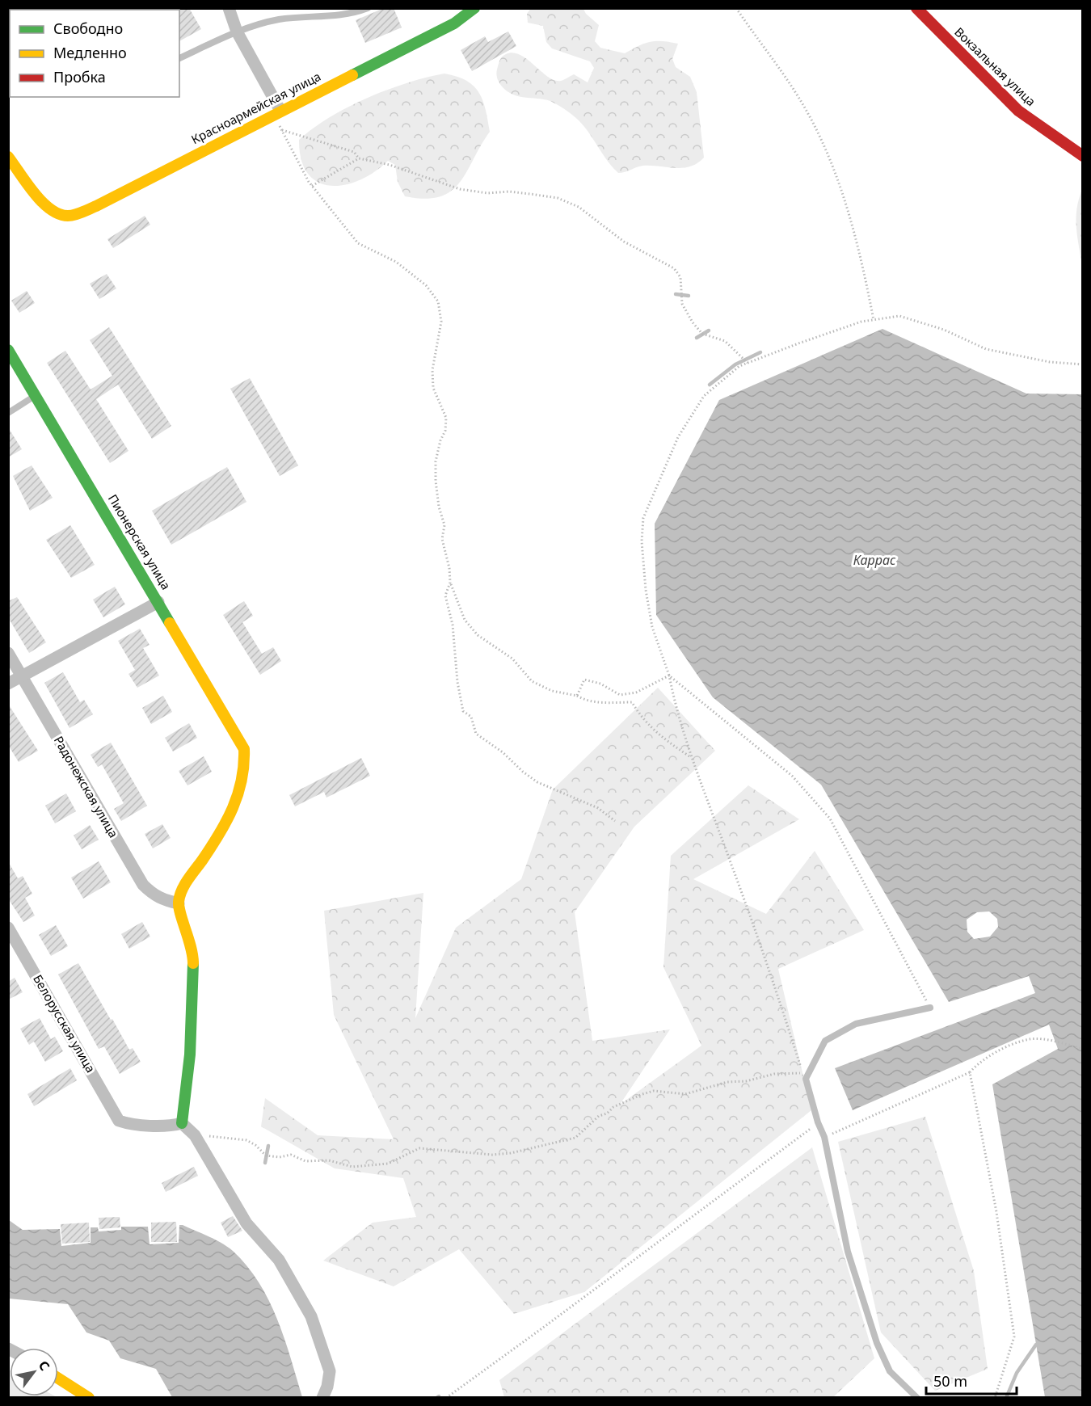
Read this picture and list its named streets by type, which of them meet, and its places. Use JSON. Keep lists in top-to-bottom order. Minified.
{"streets":{"street":["Вокзальная улица","Красноармейская улица","Пионерская улица","Радонежская улица","Белорусская улица"]},"crossings":[["Пионерская улица","Радонежская улица"]],"water":["Каррас"],"legend":["Свободно","Медленно","Пробка"],"scale_bar":"50 m","north":"top right"}
